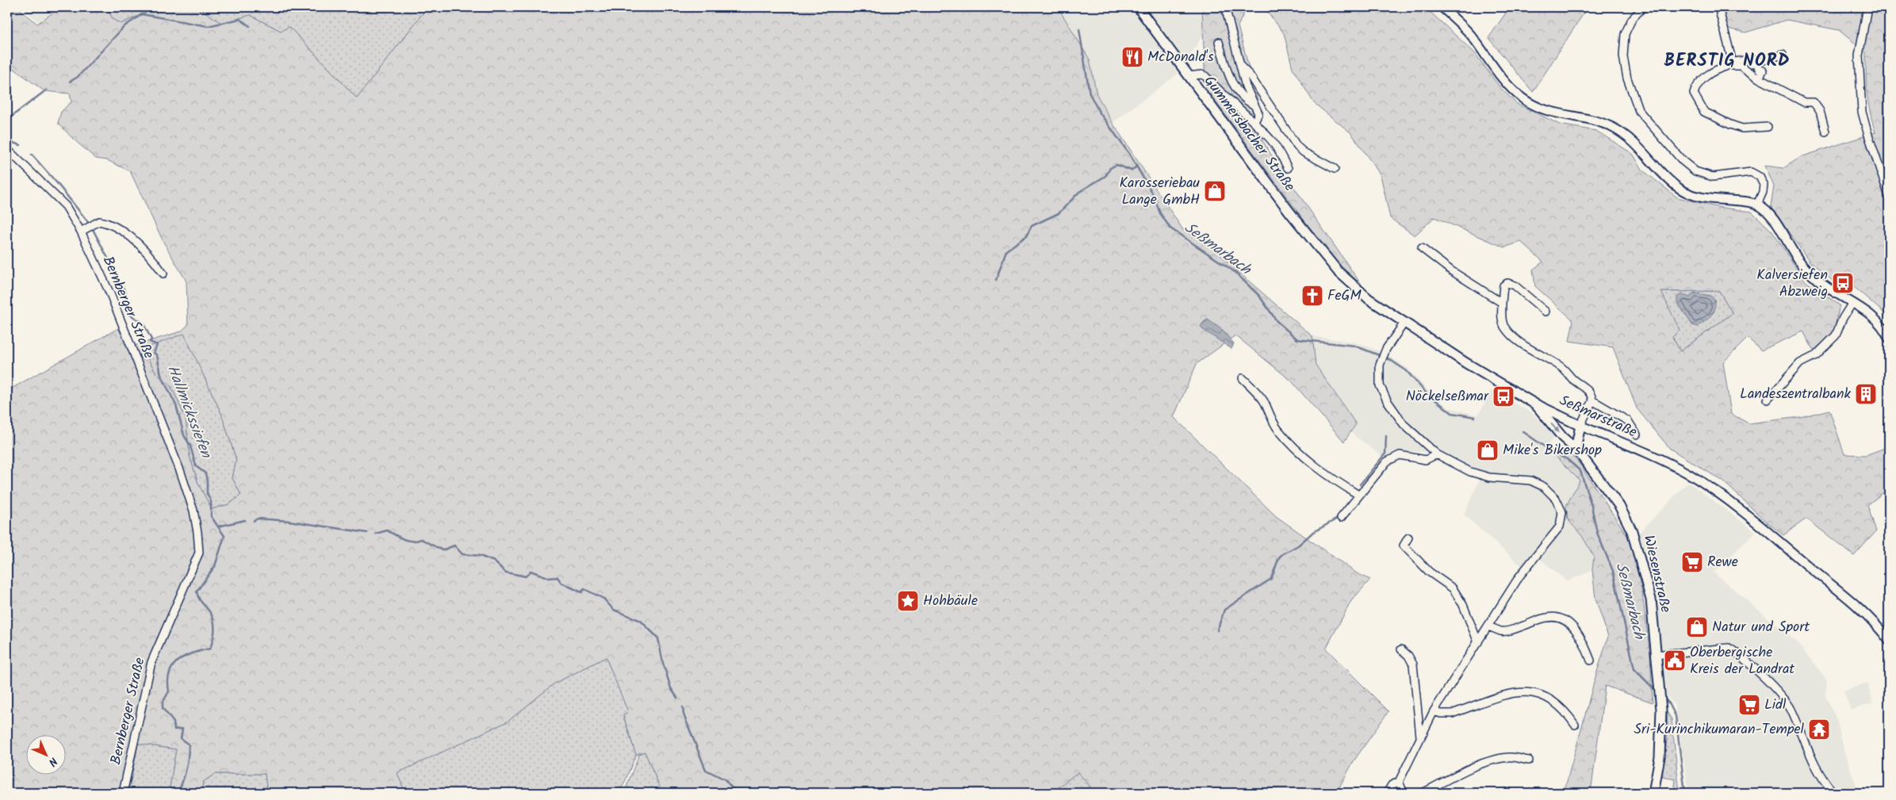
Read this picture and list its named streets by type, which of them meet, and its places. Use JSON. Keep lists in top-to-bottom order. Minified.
{"streets":{"main road":["Gummersbacher Straße","Seßmarstraße","Wiesenstraße"],"street":["Bernberger Straße"]},"crossings":[["Gummersbacher Straße","Seßmarstraße"],["Seßmarstraße","Wiesenstraße"]],"districts":["BERSTIG NORD"],"water":["Seßmarbach","Hallmickssiefen"],"places":{"restaurant":["McDonald's"],"shop":["Karosseriebau Lange GmbH","Mike's Bikershop","Natur und Sport"],"bus stop":["Kalversiefen Abzweig","Nöckelseßmar"],"church":["FeGM"],"building":["Landeszentralbank"],"supermarket":["Rewe","Lidl"],"place":["Hohbäule"],"public building":["Oberbergische Kreis der Landrat"],"temple":["Sri-Kurinchikumaran-Tempel"]},"north":"bottom right"}
